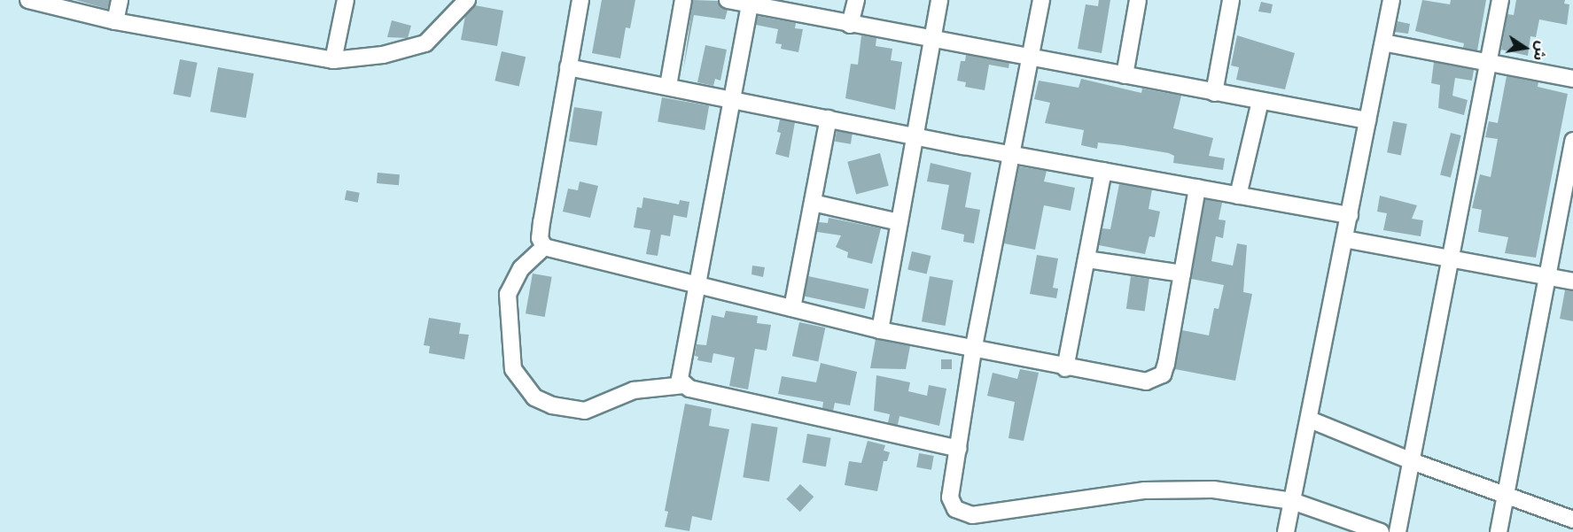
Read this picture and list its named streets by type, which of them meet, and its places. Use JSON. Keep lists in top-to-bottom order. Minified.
{"north":"right"}
